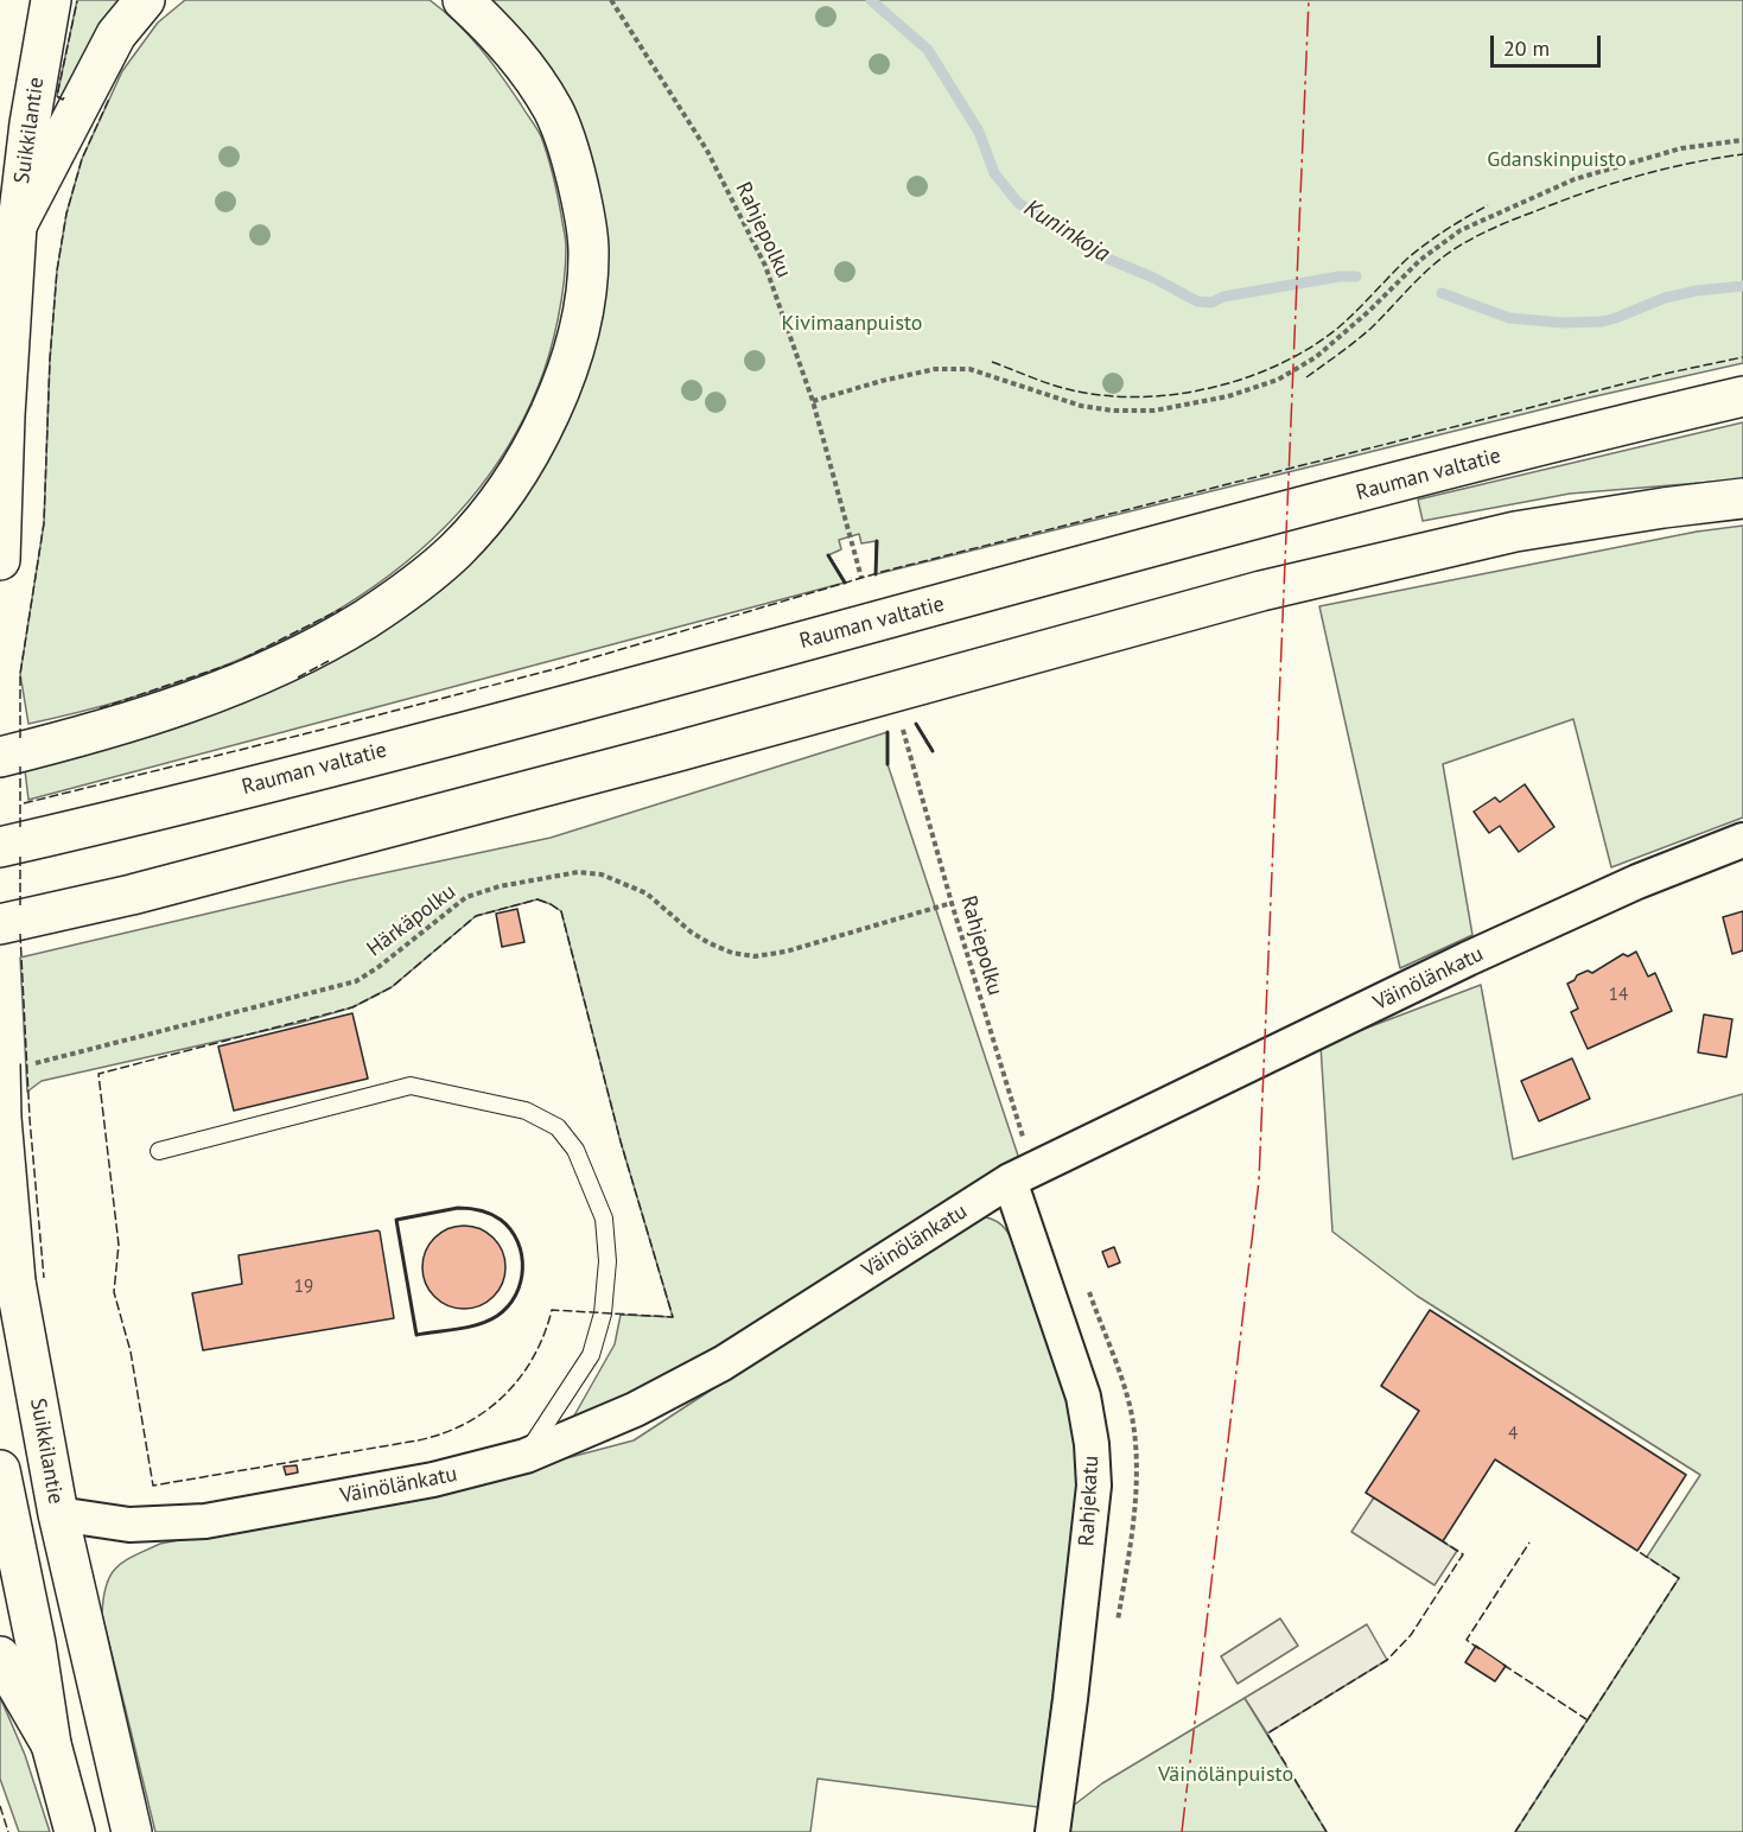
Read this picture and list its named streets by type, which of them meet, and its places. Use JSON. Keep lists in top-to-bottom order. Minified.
{"streets":{"main road":["Suikkilantie","Rauman valtatie"],"street":["Väinölänkatu","Rahjekatu"],"path":["Rahjepolku","Härkäpolku"]},"crossings":[["Suikkilantie","Härkäpolku"],["Suikkilantie","Väinölänkatu"],["Rahjepolku","Härkäpolku"],["Rahjepolku","Väinölänkatu"],["Rahjepolku","Rahjekatu"],["Väinölänkatu","Rahjekatu"]],"water":["Kuninkoja"],"parks":["Gdanskinpuisto","Kivimaanpuisto","Väinölänpuisto"],"house_numbers":["14","19","4"],"scale_bar":"20 m"}
